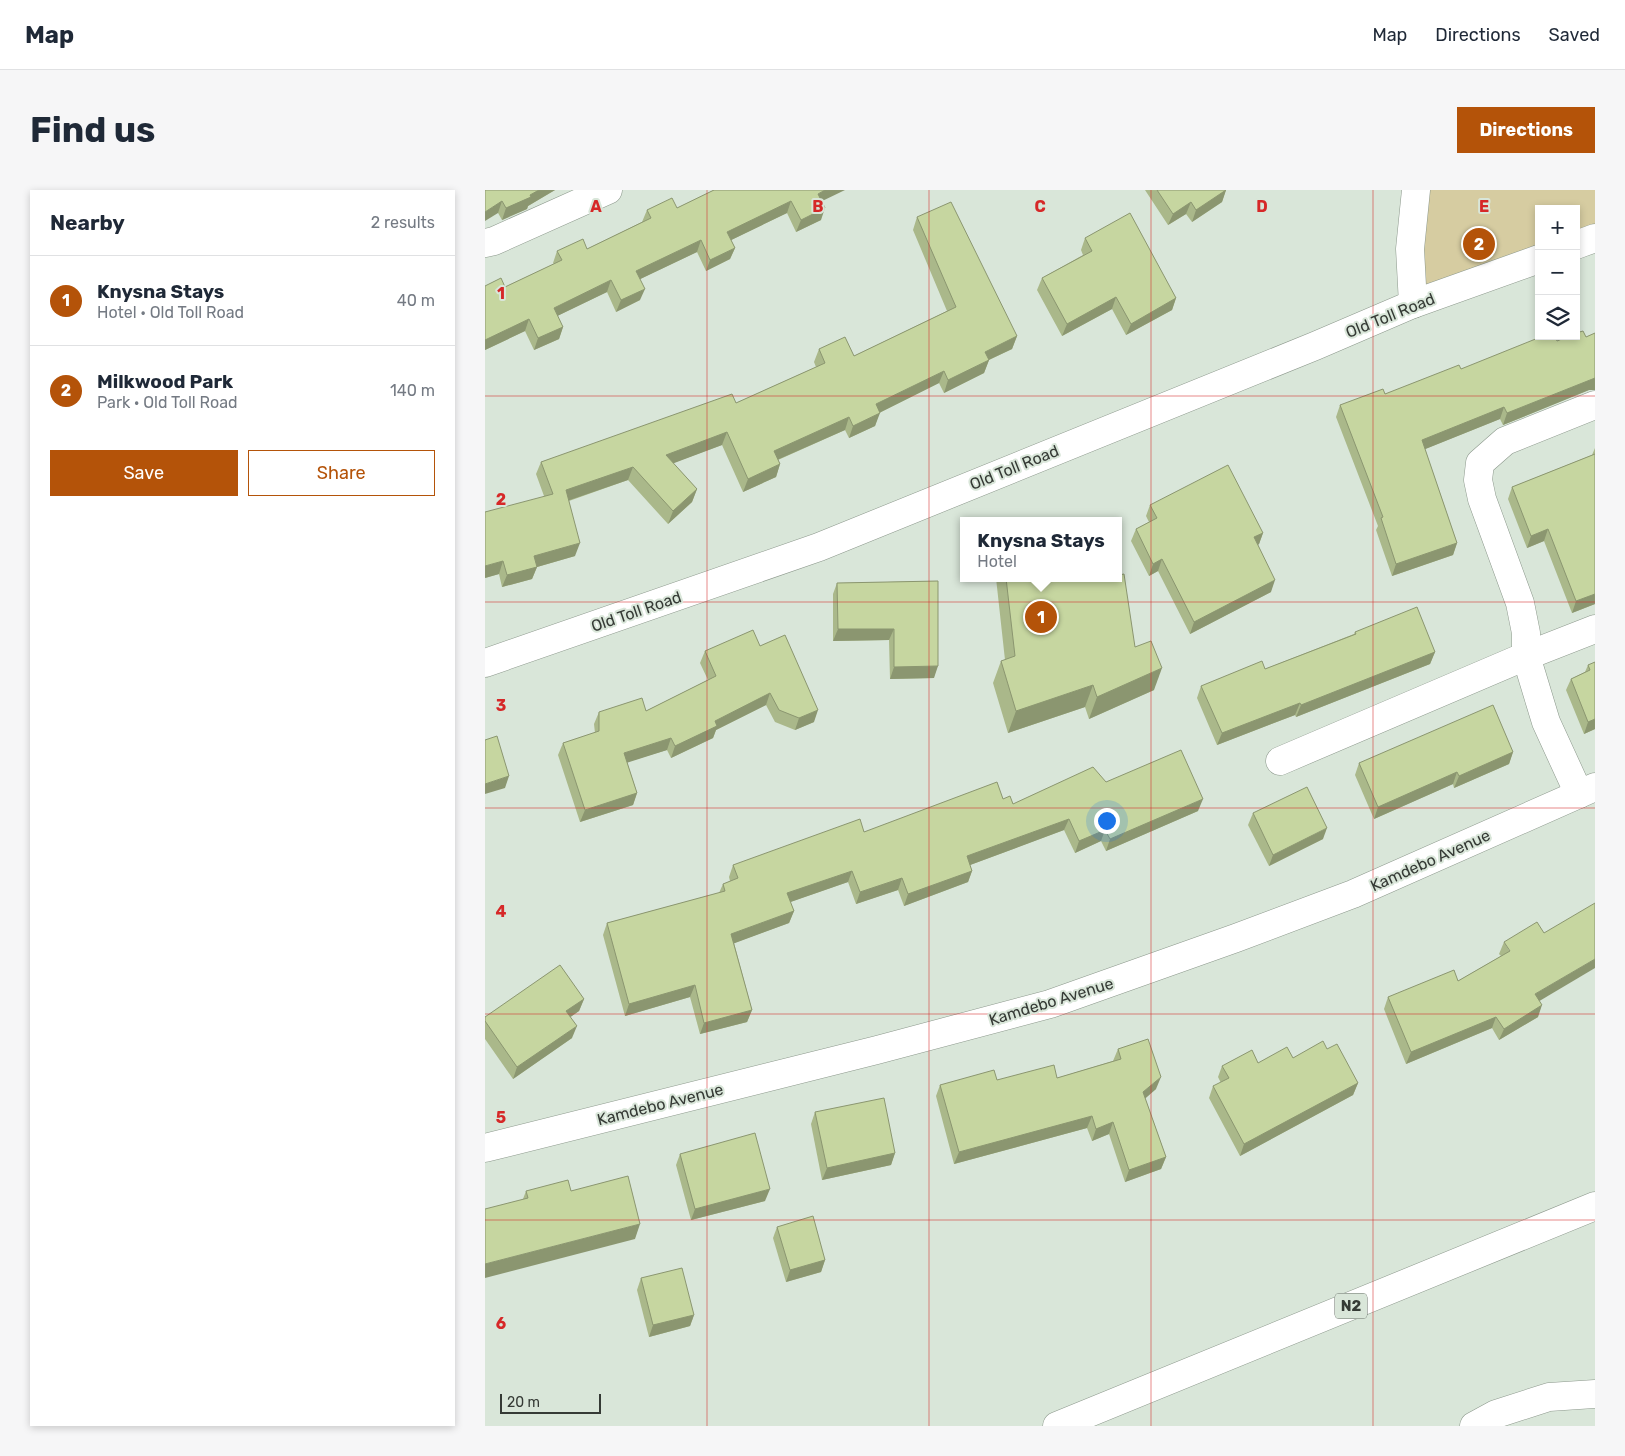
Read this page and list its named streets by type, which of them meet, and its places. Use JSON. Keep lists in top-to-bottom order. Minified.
{"streets":{"main road":["Old Toll Road","Kamdebo Avenue","N2"]},"scale_bar":"20 m","page":{"header":"Map","nav":["Map","Directions","Saved"],"buttons":["Directions",["Save","Share"]],"title":"Find us","heading":["Nearby","2 results"],"map_buttons":["+","−"],"pins":["2","1"],"list":[{"mark":"1","name":"Knysna Stays","note":"Hotel · Old Toll Road","value":"40 m"},{"mark":"2","name":"Milkwood Park","note":"Park · Old Toll Road","value":"140 m"}],"popup":["Knysna Stays","Hotel"],"scale":"20 m"},"grid":{"columns":["A","B","C","D","E"],"rows":["1","2","3","4","5","6"]}}
